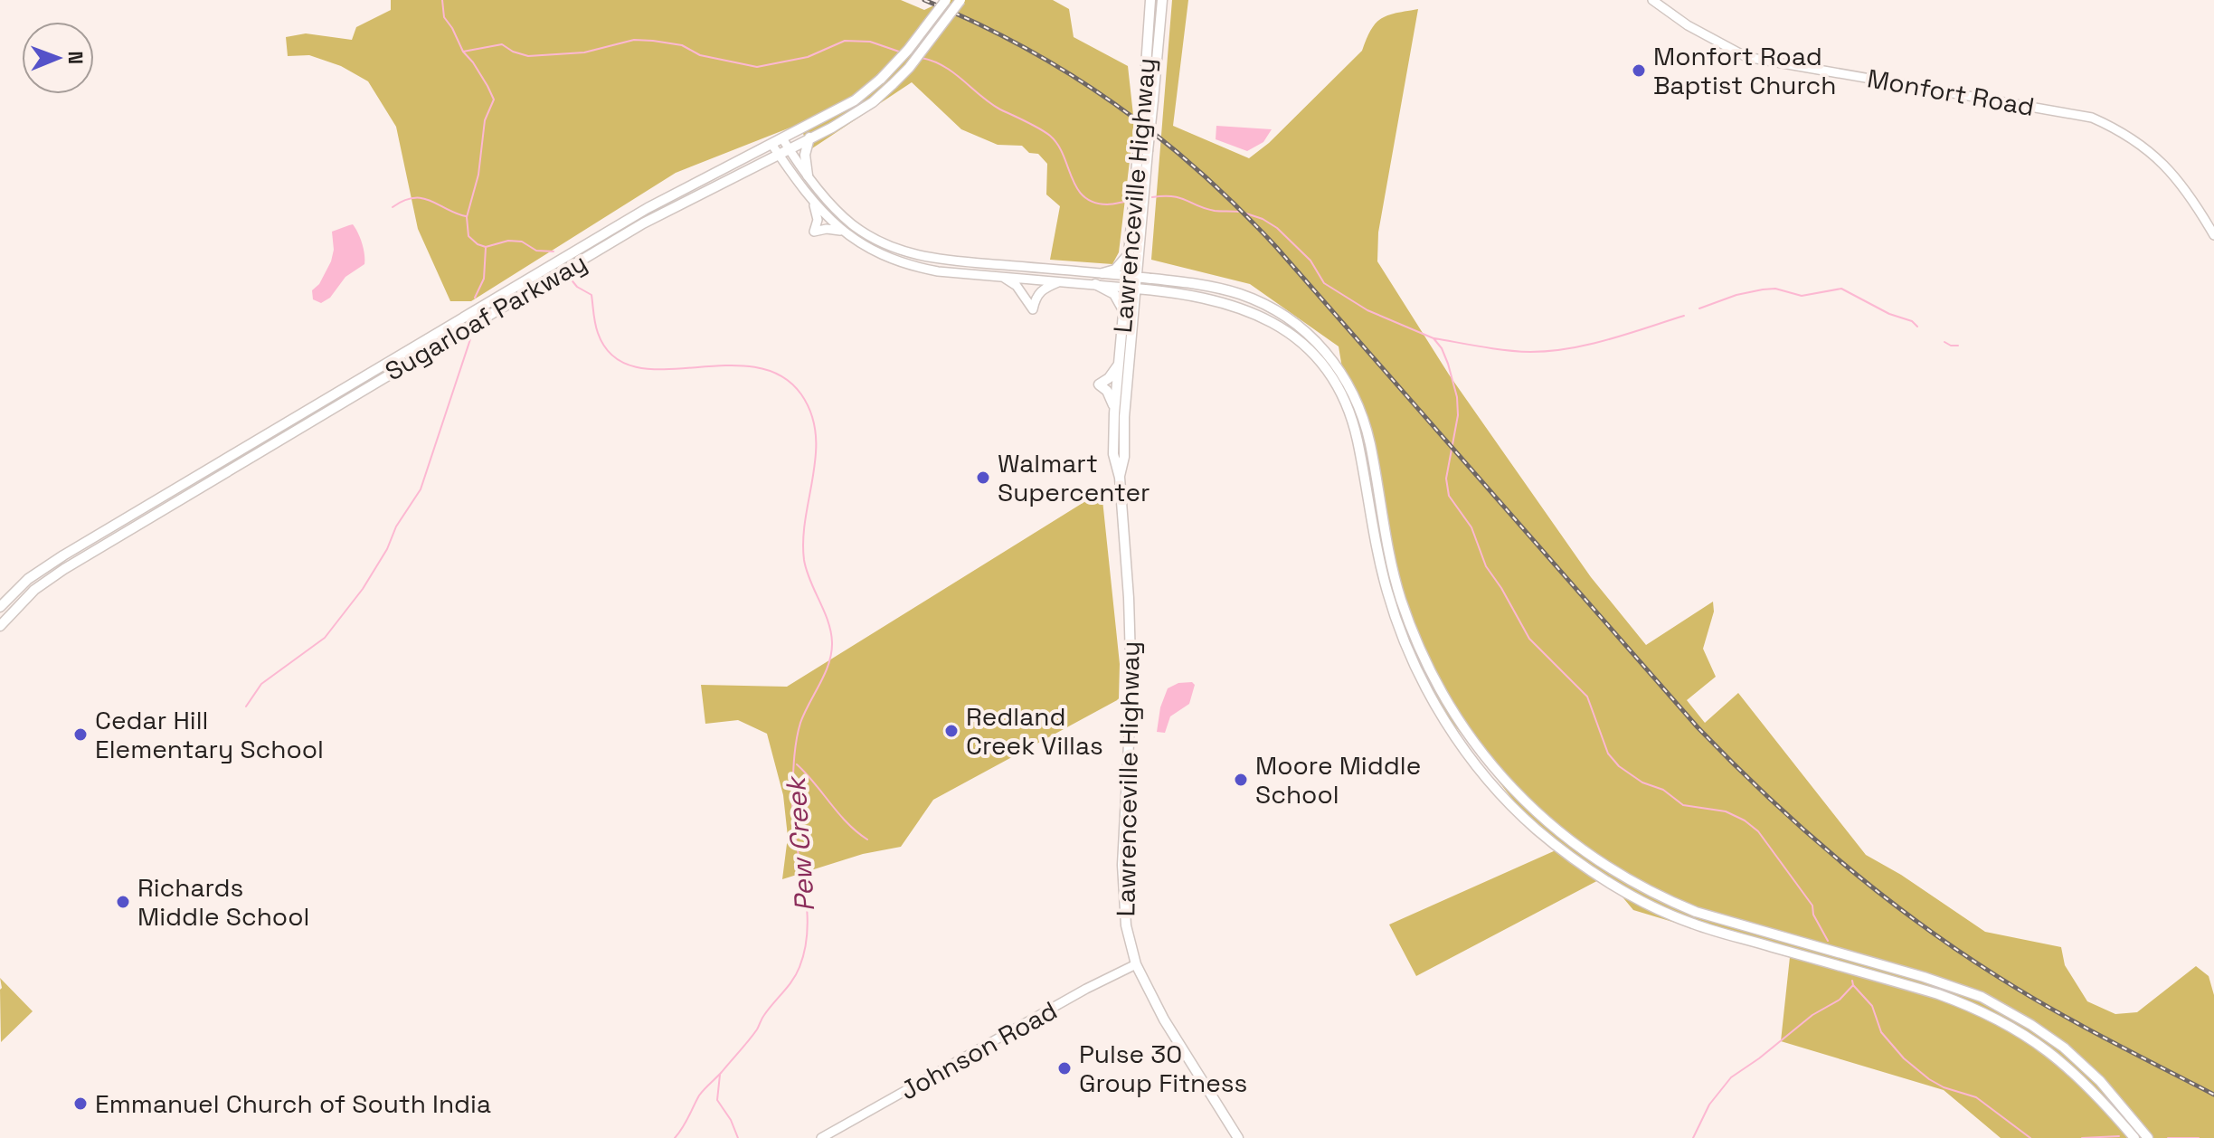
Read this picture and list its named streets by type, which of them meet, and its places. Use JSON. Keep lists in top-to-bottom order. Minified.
{"streets":{"main road":["Lawrenceville Highway","Sugarloaf Parkway"],"street":["Monfort Road","Johnson Road"]},"crossings":[["Lawrenceville Highway","Johnson Road"]],"water":["Pew Creek"],"places":["Monfort Road Baptist Church","Walmart Supercenter","Redland Creek Villas","Cedar Hill Elementary School","Moore Middle School","Richards Middle School","Pulse 30 Group Fitness","Emmanuel Church of South India"],"north":"right"}
